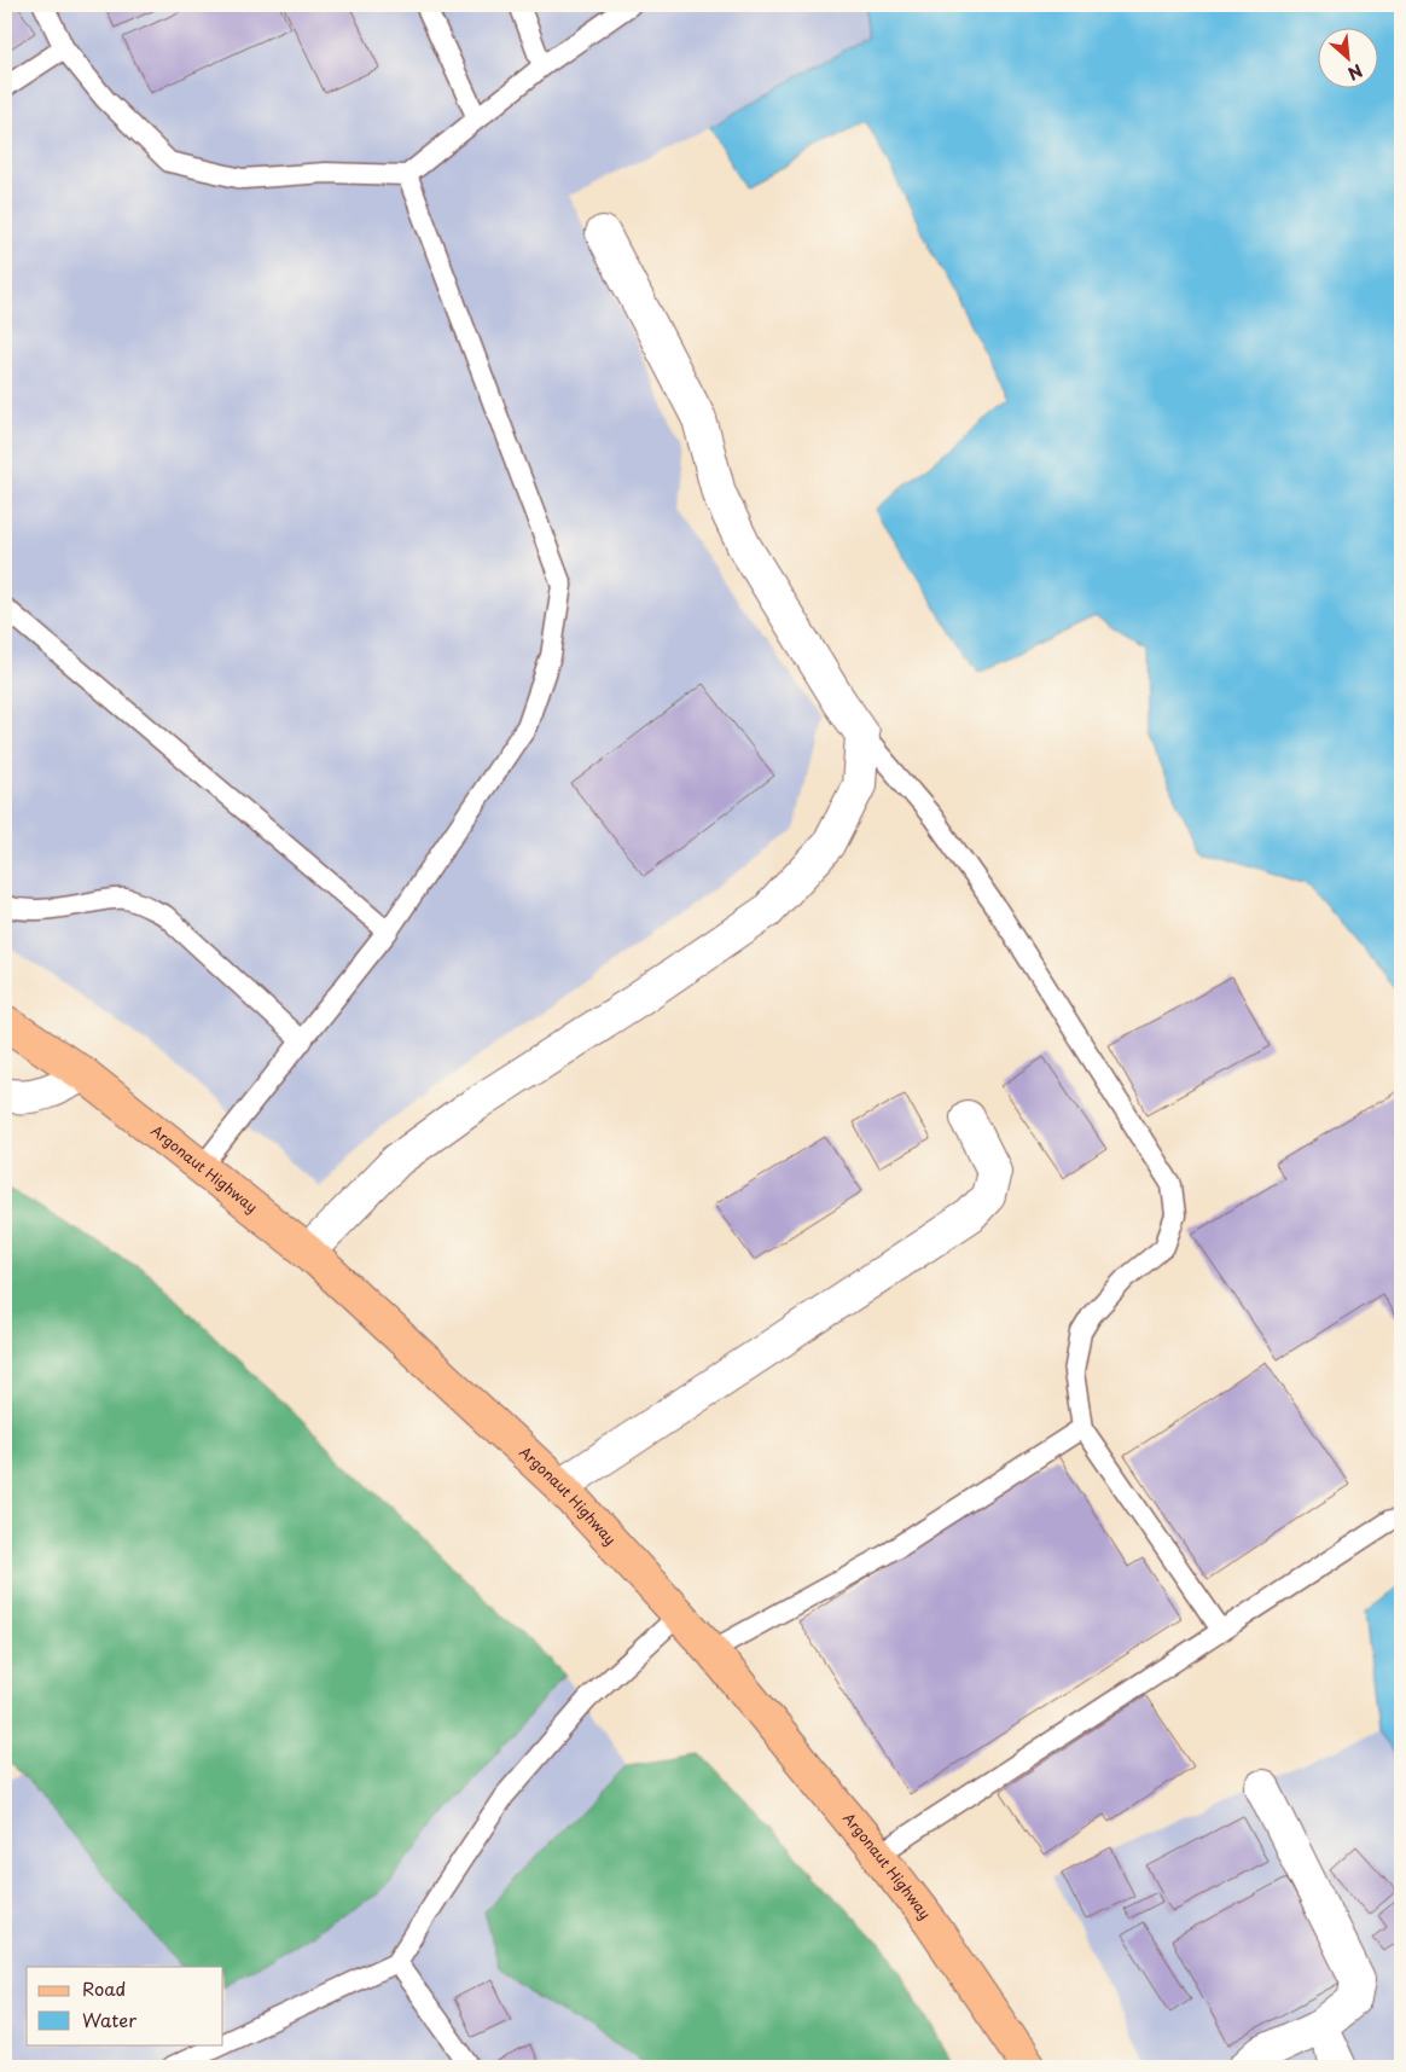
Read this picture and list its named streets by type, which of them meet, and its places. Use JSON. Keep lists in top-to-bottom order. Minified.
{"streets":{"main road":["Argonaut Highway"]},"legend":["Road","Water"],"north":"bottom right"}
